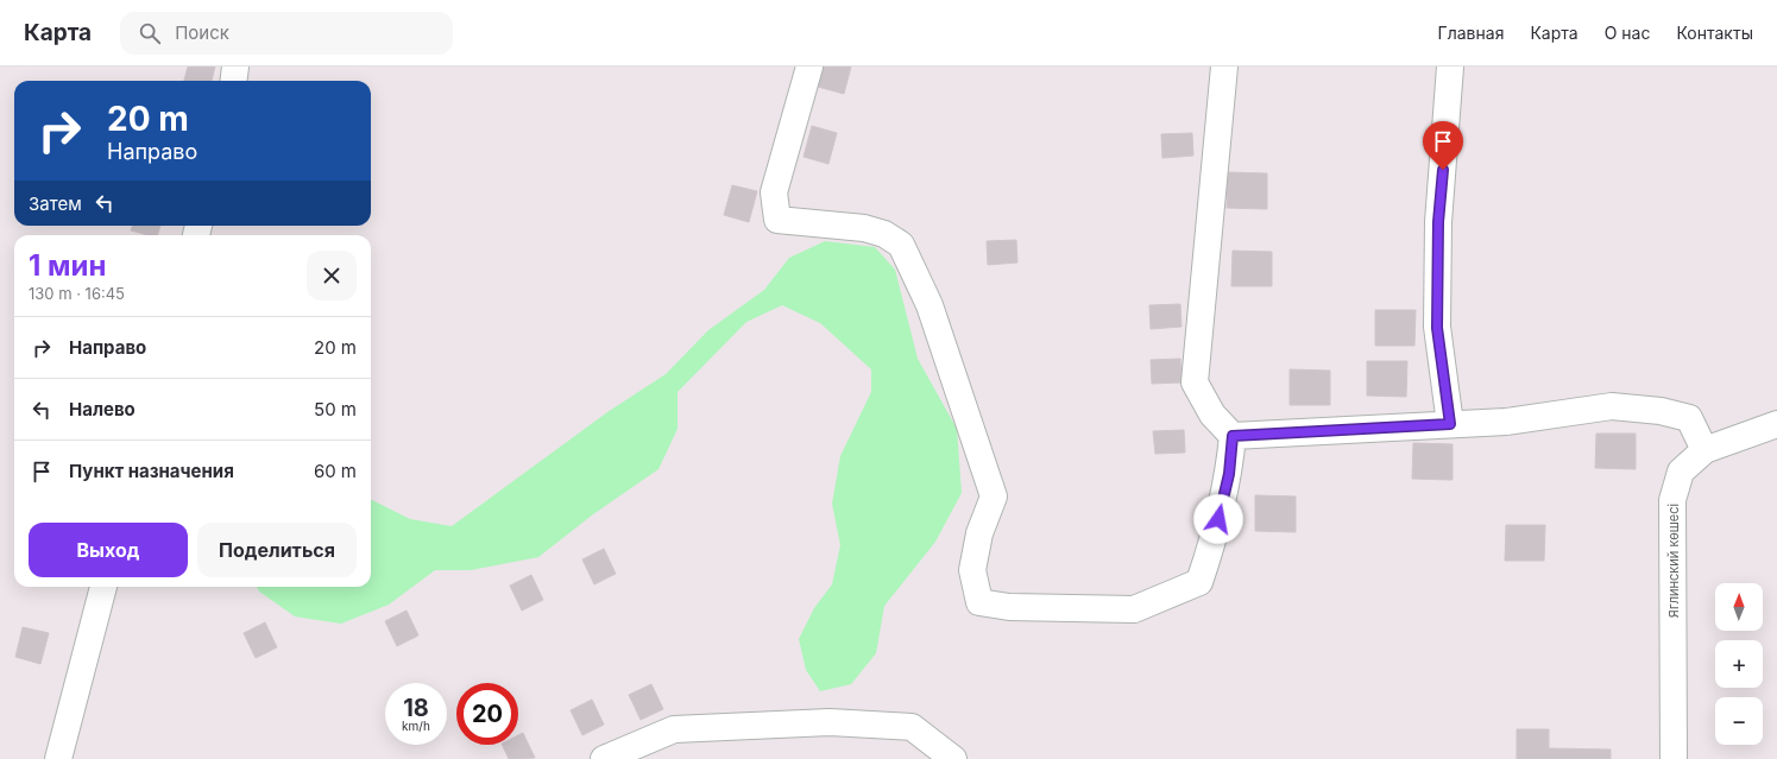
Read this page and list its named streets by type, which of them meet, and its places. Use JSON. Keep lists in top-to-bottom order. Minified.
{"streets":{"street":["Яглинский көшесі"]},"north":"top","page":{"header":"Карта","search":"Поиск","nav":["Главная","Карта","О нас","Контакты"],"turn":["20 m","Направо"],"then":"Затем","heading":["1 мин","130 m · 16:45"],"list":[{"name":"Направо","value":"20 m"},{"name":"Налево","value":"50 m"},{"name":"Пункт назначения","value":"60 m"}],"buttons":["Выход","Поделиться"],"map_buttons":["+","−"],"speed":"18 km/h","limit":"20"}}
